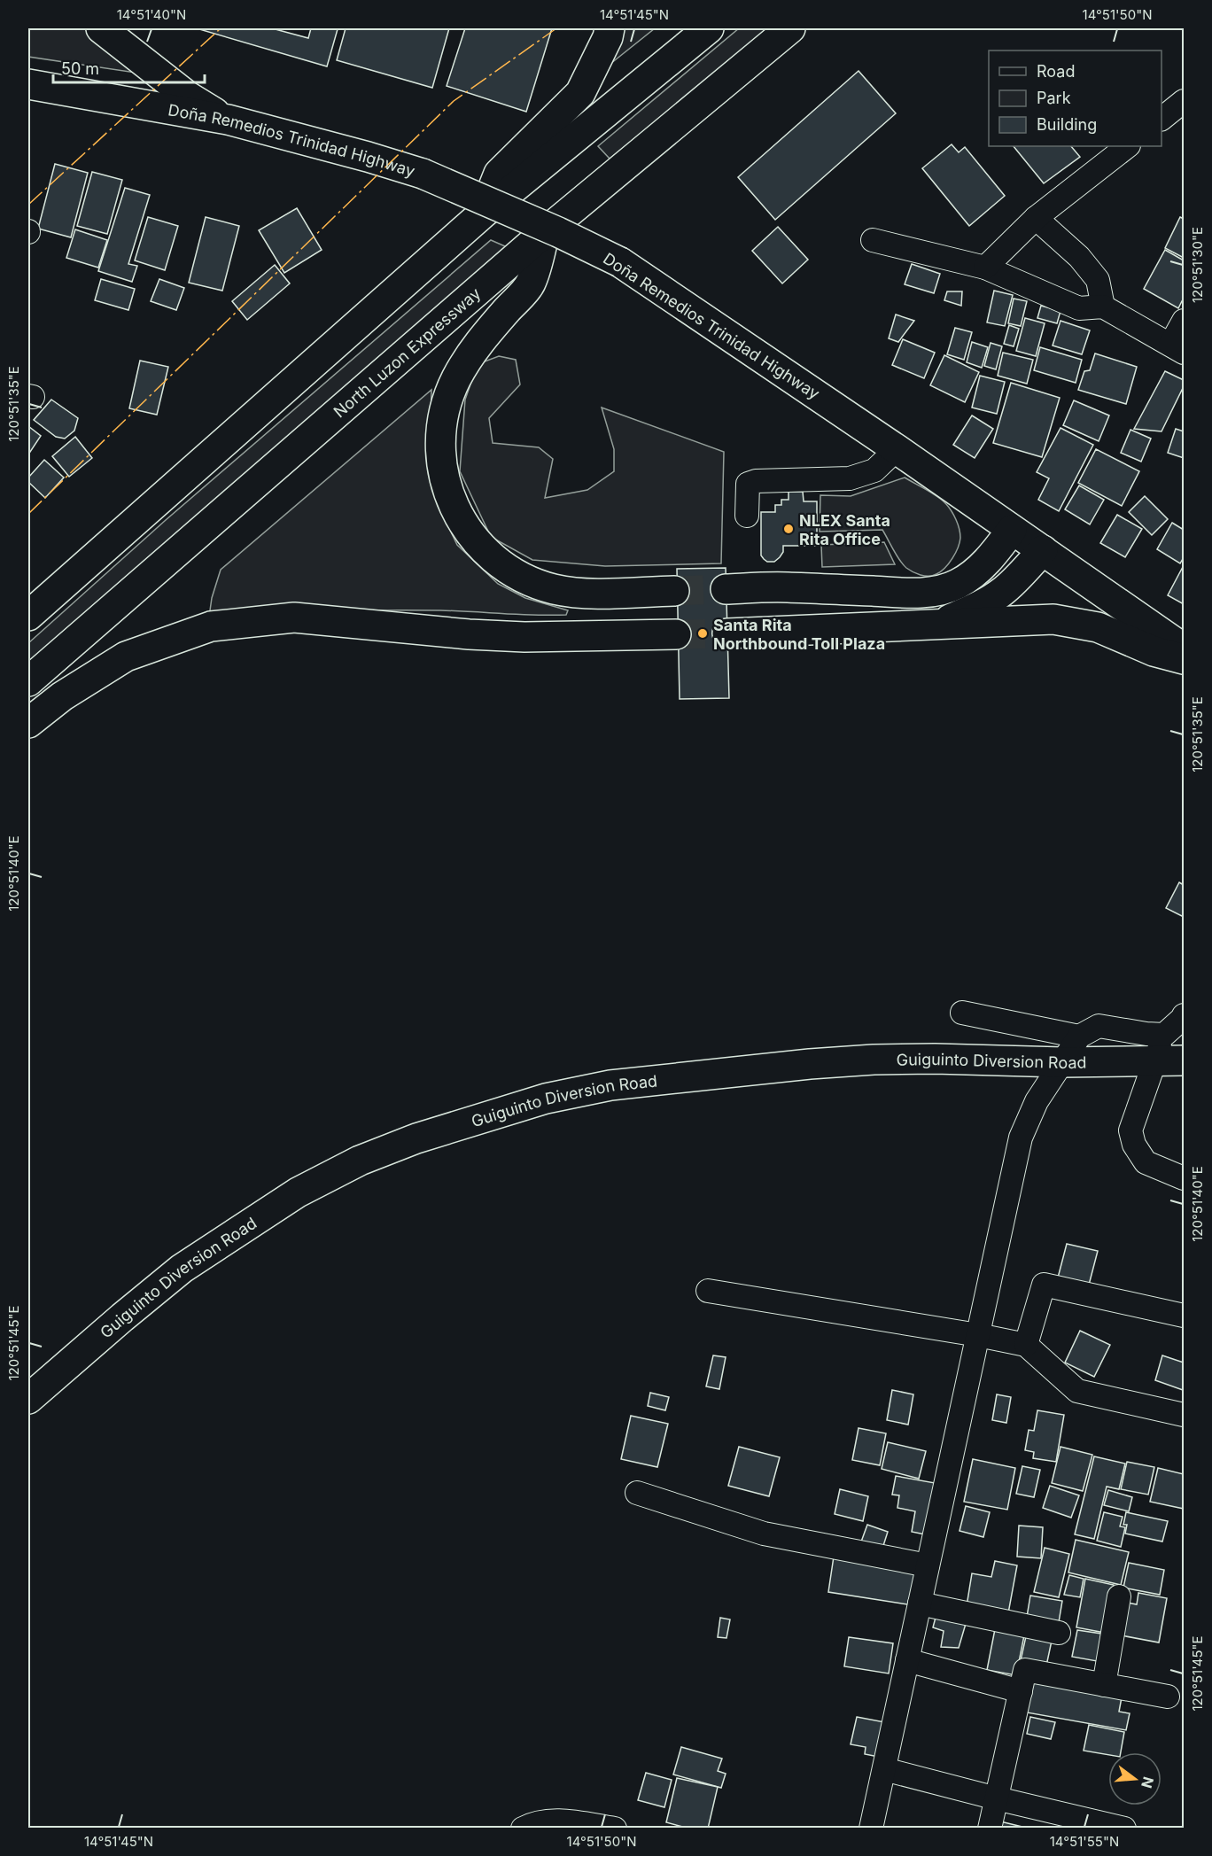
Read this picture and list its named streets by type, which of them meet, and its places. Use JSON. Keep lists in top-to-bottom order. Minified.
{"streets":{"main road":["Doña Remedios Trinidad Highway","North Luzon Expressway","Guiguinto Diversion Road"]},"places":["NLEX Santa Rita Office","Santa Rita Northbound Toll Plaza"],"legend":["Road","Park","Building"],"scale_bar":"50 m","north":"right","coordinates":["14°51'40\"N","14°51'45\"N","14°51'50\"N","120°51'30\"E","120°51'35\"E","120°51'40\"E","120°51'45\"E","14°51'55\"N"]}
